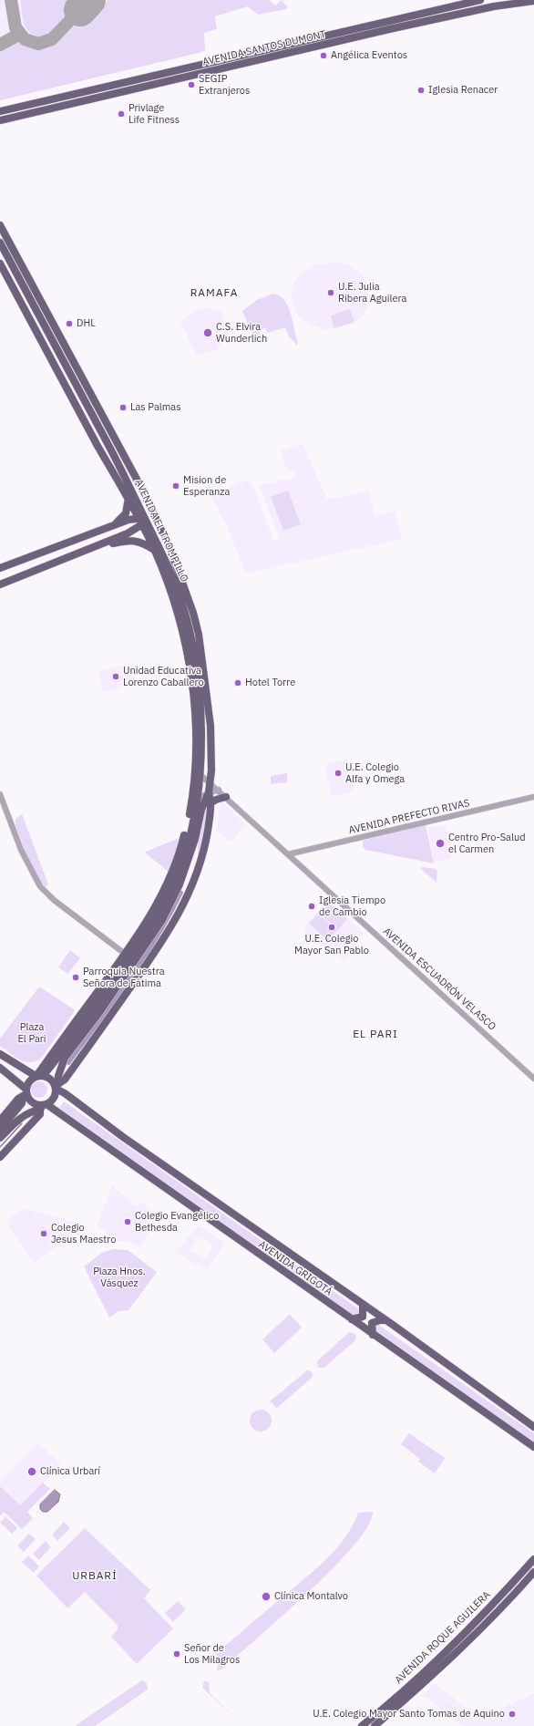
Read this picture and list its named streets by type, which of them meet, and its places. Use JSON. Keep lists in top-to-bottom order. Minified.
{"streets":{"main road":["AVENIDA SANTOS DUMONT","AVENIDA EL TROMPILLO","AVENIDA GRIGOTÁ","AVENIDA ROQUE AGUILERA"],"street":["AVENIDA PREFECTO RIVAS","AVENIDA ESCUADRÓN VELASCO"]},"crossings":[["AVENIDA EL TROMPILLO","AVENIDA ESCUADRÓN VELASCO"],["AVENIDA EL TROMPILLO","AVENIDA GRIGOTÁ"],["AVENIDA PREFECTO RIVAS","AVENIDA ESCUADRÓN VELASCO"]],"districts":["RAMAFA","EL PARI","URBARÍ"],"parks":["Plaza El Pari","Plaza Hnos. Vásquez"],"places":["Angélica Eventos","SEGIP Extranjeros","Iglesia Renacer","Privlage Life Fitness","U.E. Julia Ribera Aguilera","DHL","C.S. Elvira Wunderlich","Las Palmas","Mision de Esperanza","Unidad Educativa Lorenzo Caballero","Hotel Torre","U.E. Colegio Alfa y Omega","Centro Pro-Salud el Carmen","Iglesia Tiempo de Cambio","U.E. Colegio Mayor San Pablo","Parroquia Nuestra Señora de Fátima","Colegio Evangélico Bethesda","Colegio Jesus Maestro","Clínica Urbarí","Clínica Montalvo","Señor de Los Milagros","U.E. Colegio Mayor Santo Tomas de Aquino"]}
